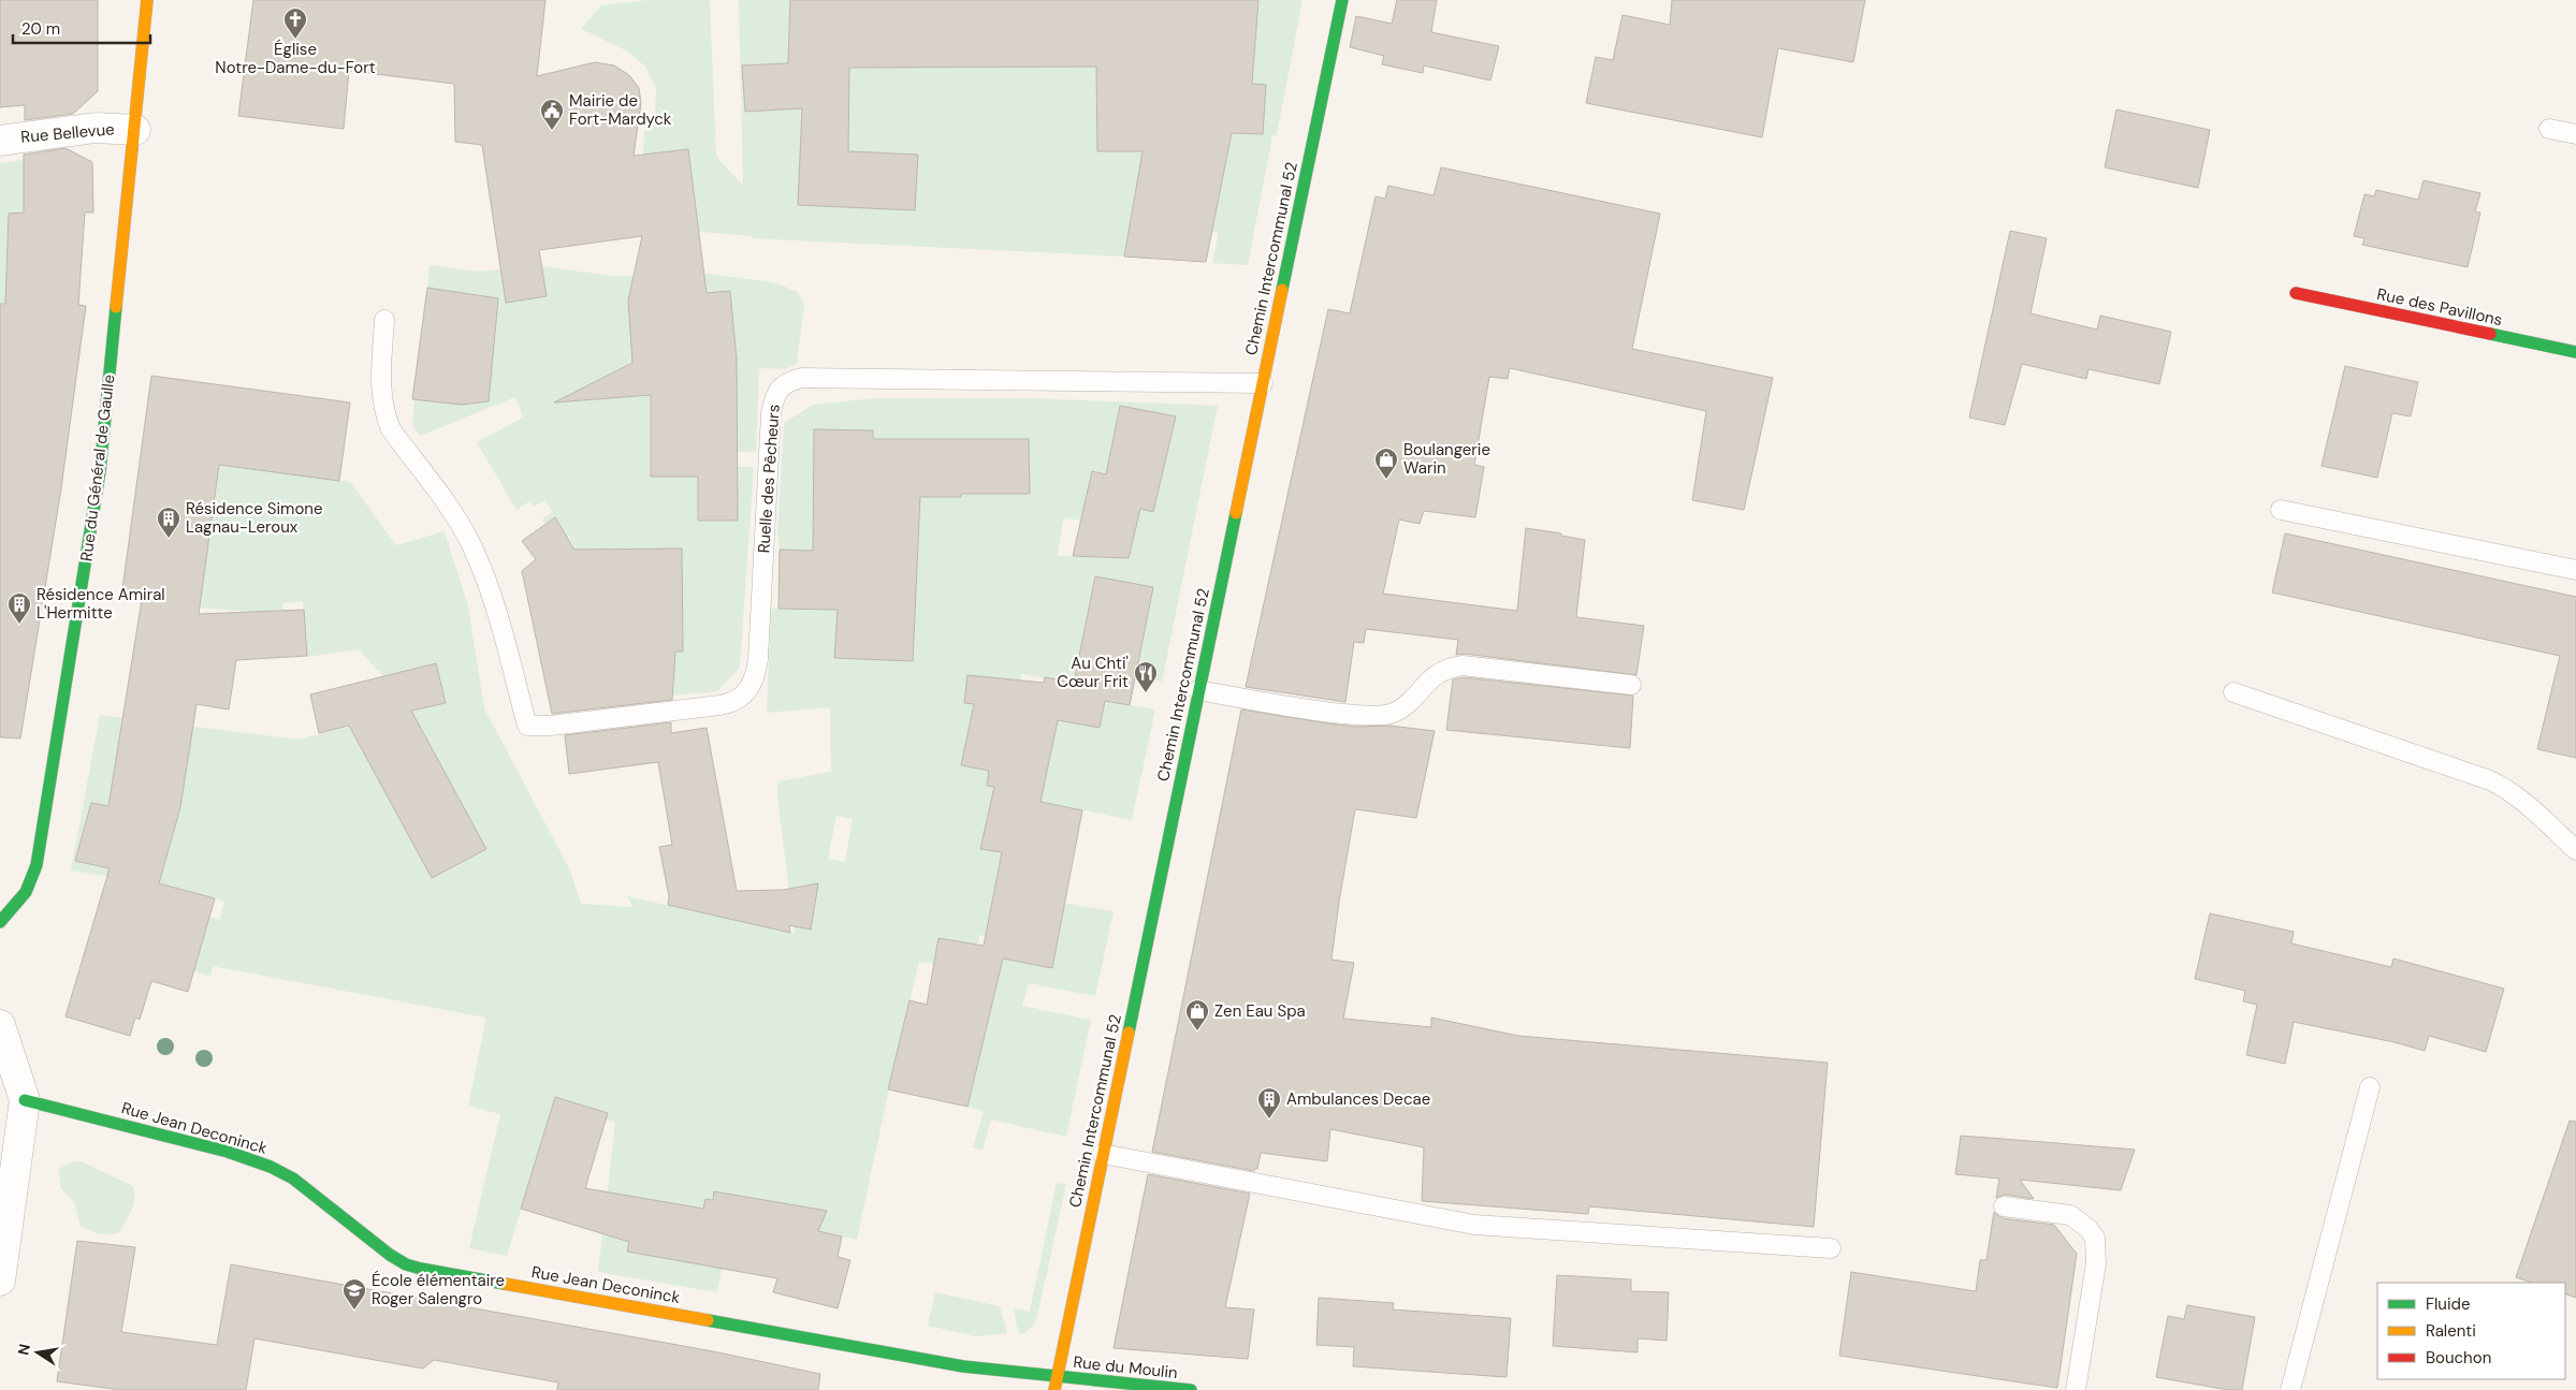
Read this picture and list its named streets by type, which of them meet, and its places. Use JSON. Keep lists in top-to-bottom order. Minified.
{"streets":{"street":["Rue Bellevue","Chemin Intercommunal 52","Rue des Pavillons","Rue du Général de Gaulle","Rue Jean Deconinck","Rue du Moulin"],"lane":["Ruelle des Pêcheurs"]},"crossings":[["Rue Bellevue","Rue du Général de Gaulle"],["Chemin Intercommunal 52","Ruelle des Pêcheurs"],["Chemin Intercommunal 52","Rue Jean Deconinck"],["Chemin Intercommunal 52","Rue du Moulin"],["Rue Jean Deconinck","Rue du Moulin"]],"places":{"church":["Église Notre-Dame-du-Fort"],"public building":["Mairie de Fort-Mardyck"],"shop":["Boulangerie Warin","Zen Eau Spa"],"building":["Résidence Simone Lagnau-Leroux","Résidence Amiral L'Hermitte","Ambulances Decae"],"restaurant":["Au Chti' Cœur Frit"],"school or university":["École élémentaire Roger Salengro"]},"legend":["Fluide","Ralenti","Bouchon"],"scale_bar":"20 m","north":"left"}
